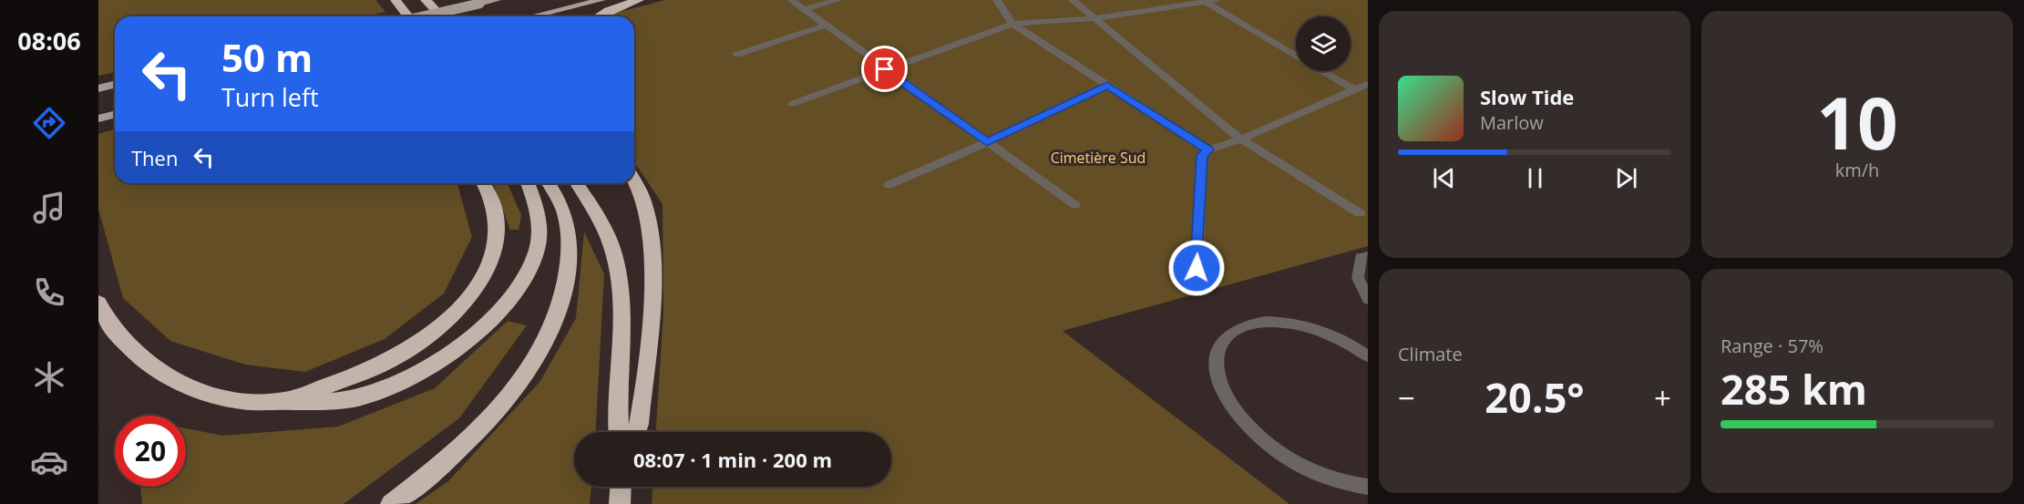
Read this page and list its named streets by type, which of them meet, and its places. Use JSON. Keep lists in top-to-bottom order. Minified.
{"parks":["Cimetière Sud"],"page":{"tabs":"08:06","tile":[["10","km/h"],"Climate",["Range · 57%","285 km"]],"turn":["50 m","Turn left"],"song":["Slow Tide","Marlow"],"then":"Then","heat":["−","20.5°","+"],"limit":"20","trip":"08:07 · 1 min · 200 m"}}
